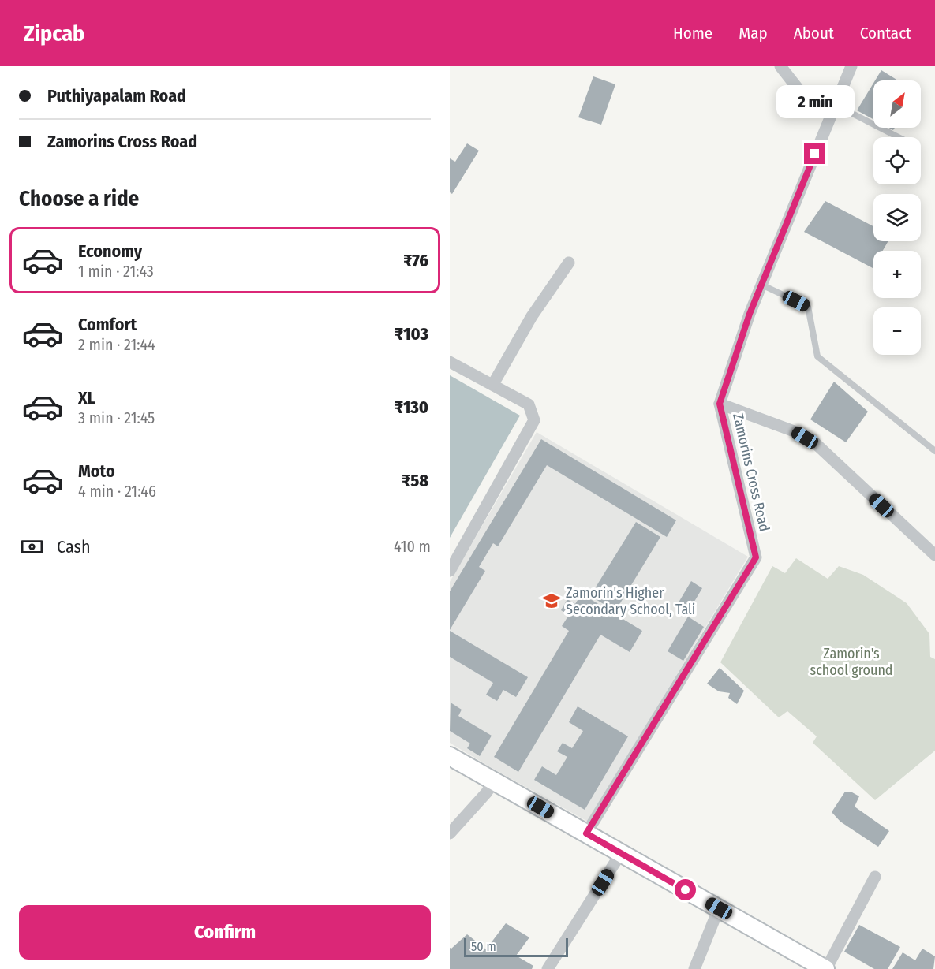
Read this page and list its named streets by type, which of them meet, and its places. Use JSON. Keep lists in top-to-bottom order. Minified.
{"streets":{"street":["Zamorins Cross Road"]},"parks":["Zamorin's school ground"],"places":{"school or university":["Zamorin's Higher Secondary School, Tali"]},"scale_bar":"50 m","north":"top right","page":{"header":"Zipcab","nav":["Home","Map","About","Contact"],"banner":["Puthiyapalam Road","Zamorins Cross Road"],"map_buttons":["+","−"],"bubble":"2 min","heading":"Choose a ride","list":[{"name":"Economy","note":"1 min · 21:43","value":"₹76"},{"name":"Comfort","note":"2 min · 21:44","value":"₹103"},{"name":"XL","note":"3 min · 21:45","value":"₹130"},{"name":"Moto","note":"4 min · 21:46","value":"₹58"}],"pay":["Cash","410 m"],"buttons":"Confirm","scale":"50 m"}}
